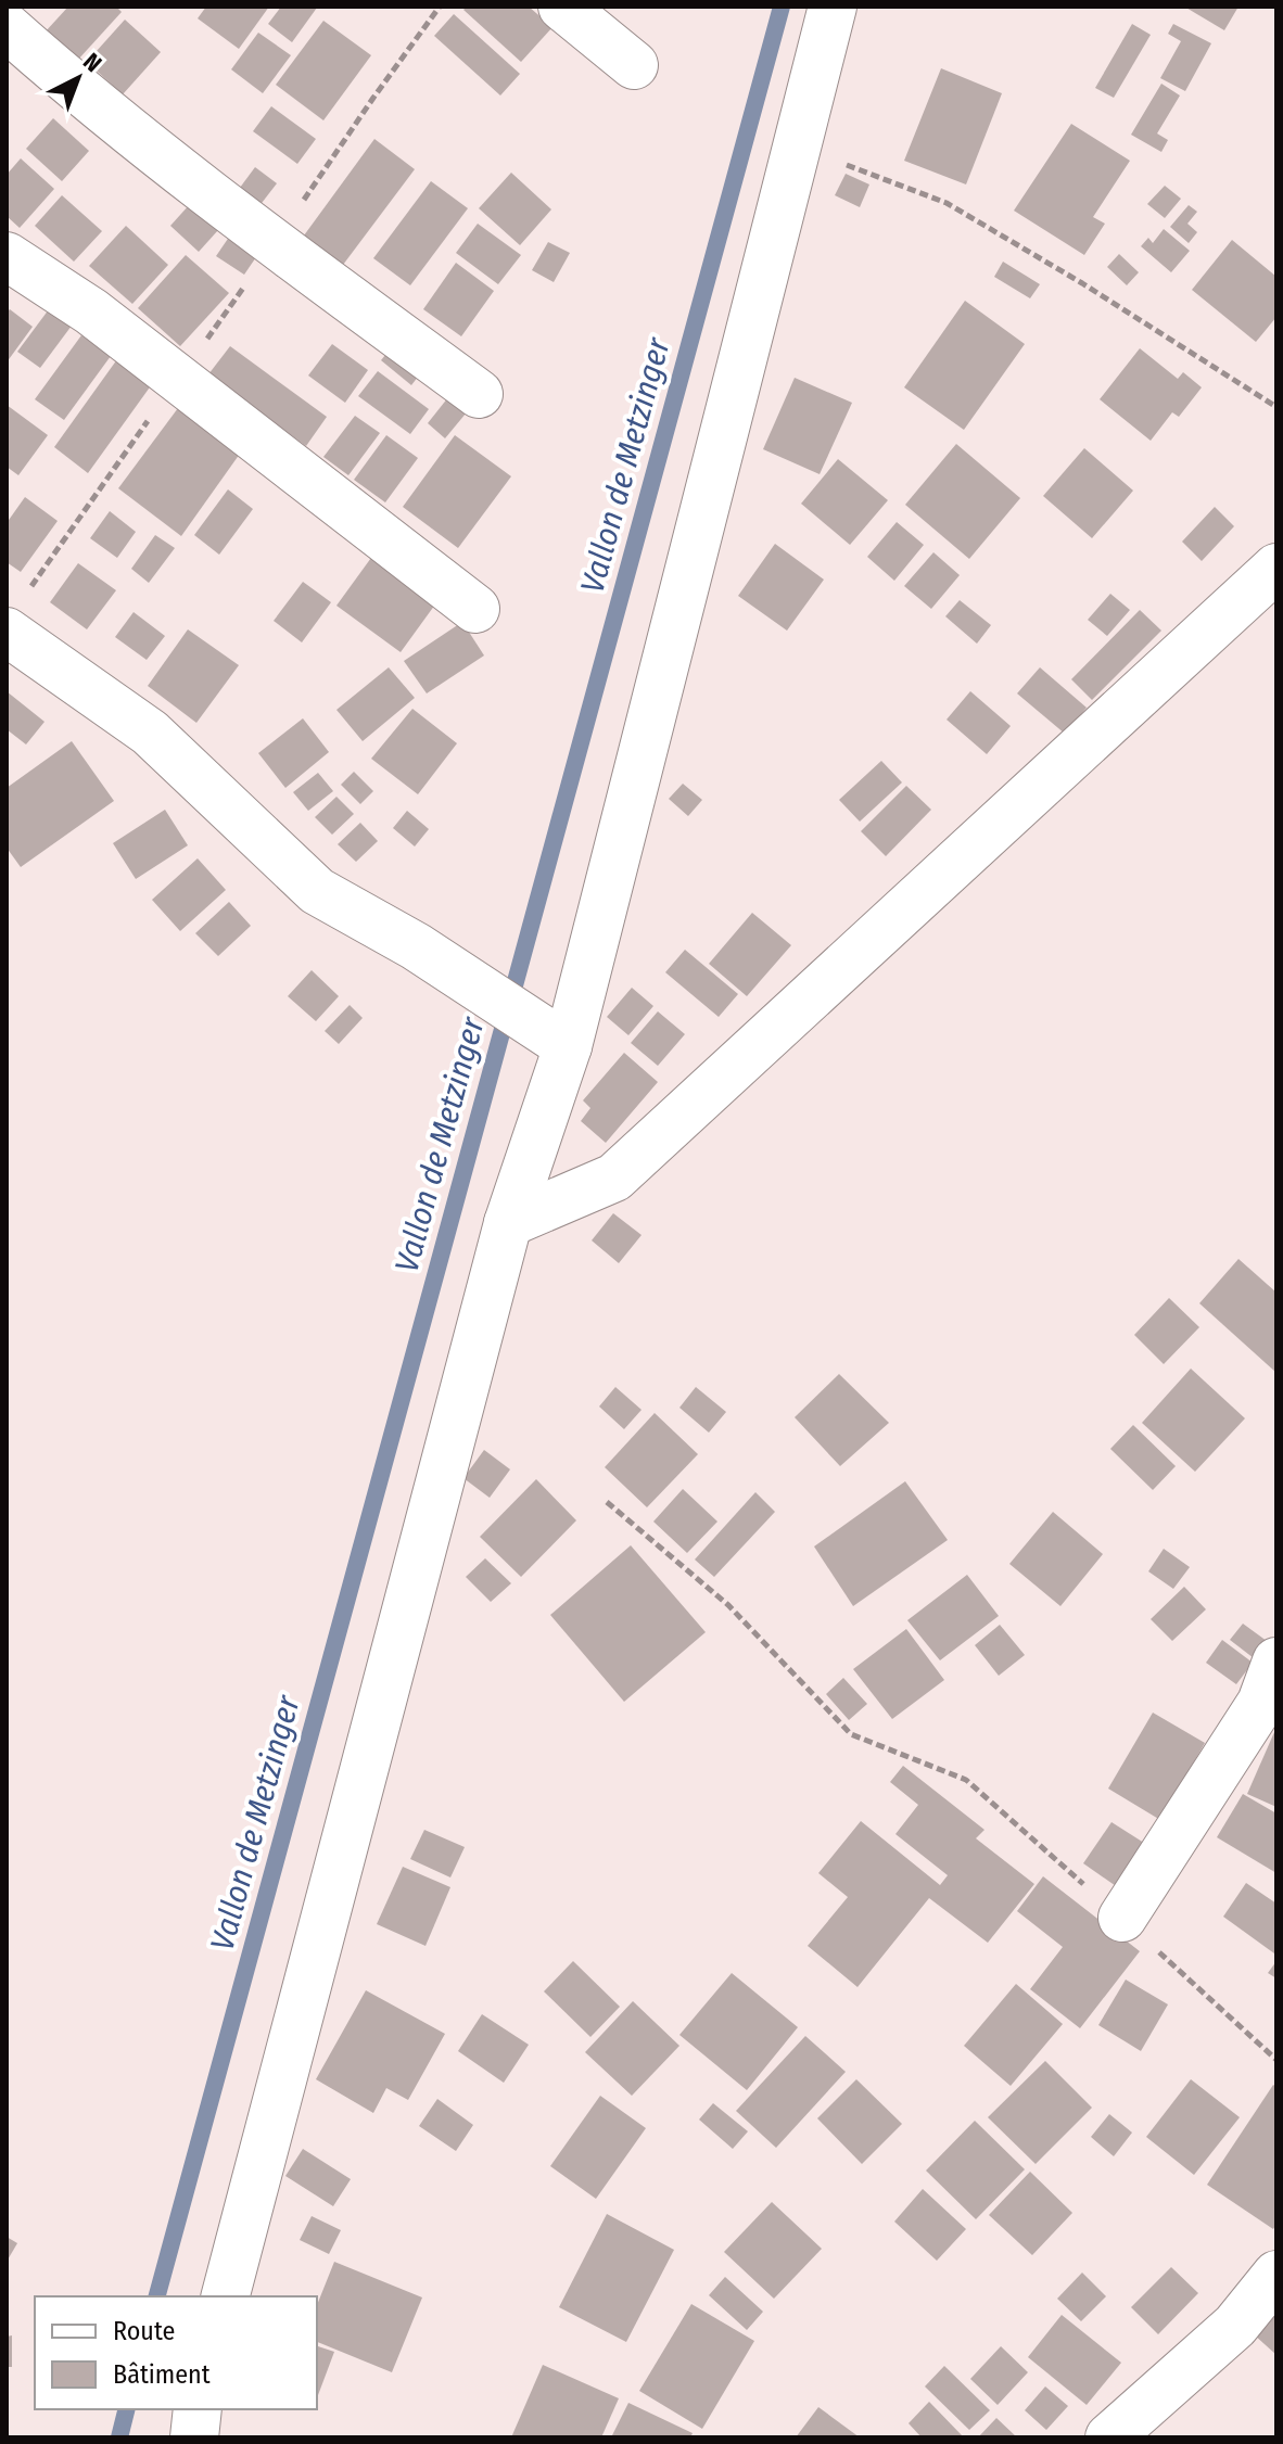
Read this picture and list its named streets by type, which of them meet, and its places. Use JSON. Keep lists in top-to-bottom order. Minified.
{"water":["Vallon de Metzinger"],"legend":["Route","Bâtiment"],"north":"top right"}
